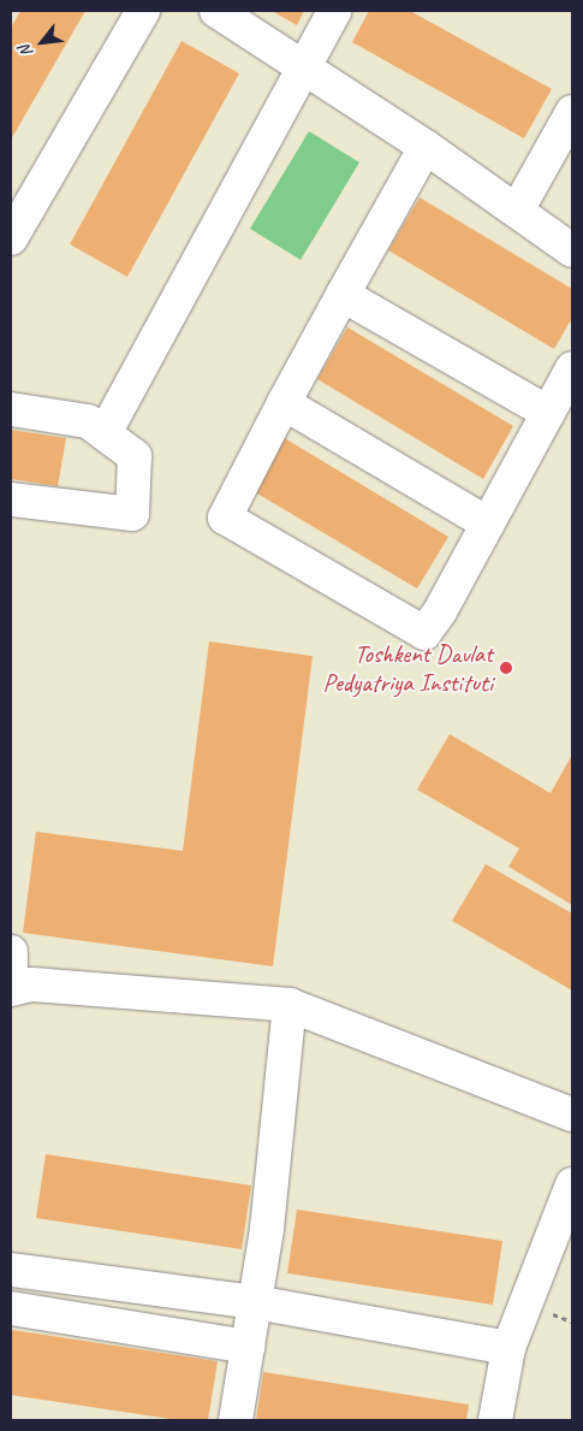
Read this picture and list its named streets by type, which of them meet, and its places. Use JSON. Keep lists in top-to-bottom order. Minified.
{"places":["Toshkent Davlat Pedyatriya Instituti"],"north":"bottom left"}
